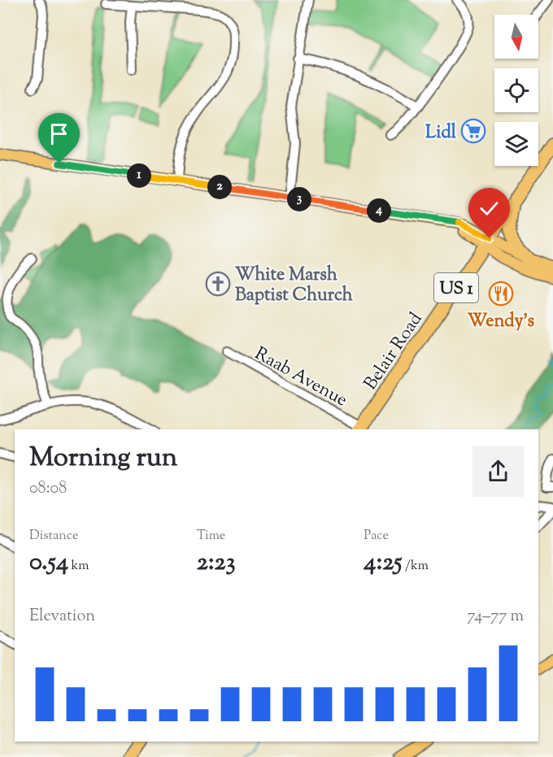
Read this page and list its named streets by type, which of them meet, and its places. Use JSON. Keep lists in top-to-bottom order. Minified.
{"streets":{"highway":["US 1","Belair Road"],"street":["Raab Avenue"]},"crossings":[["Belair Road","Raab Avenue"]],"places":{"supermarket":["Lidl"],"church":["White Marsh Baptist Church"],"restaurant":["Wendy's"]},"north":"bottom","page":{"pins":["1","2","3","4"],"heading":["Morning run","08:08"],"stats":[["Distance","0.54 km"],["Time","2:23"],["Pace","4:25 /km"]],"chart":["Elevation","74–77 m"]}}
